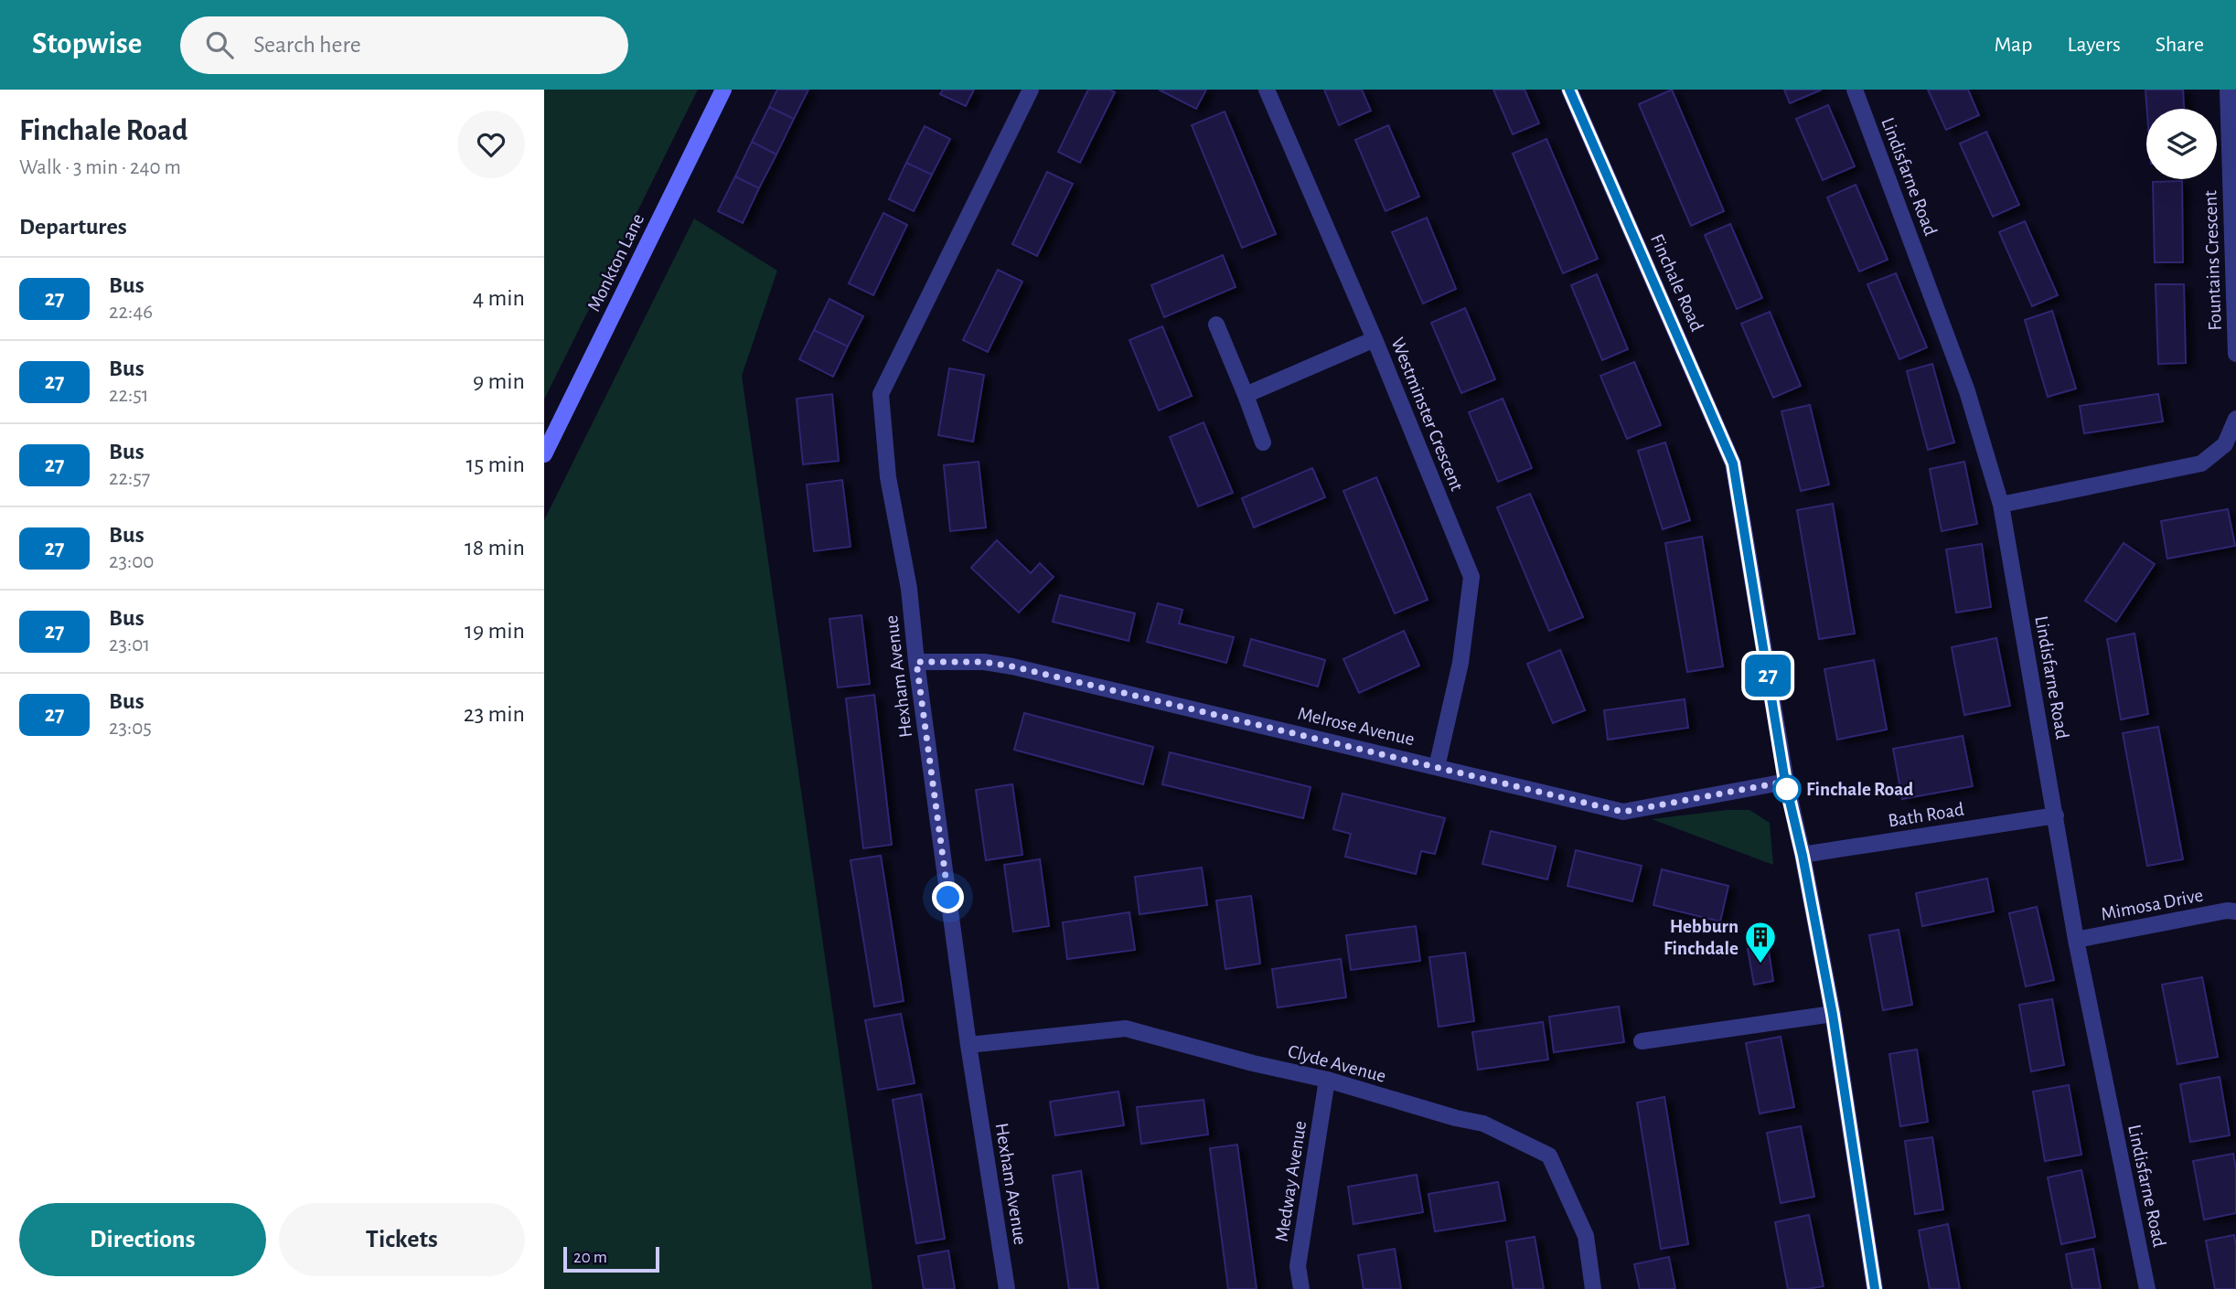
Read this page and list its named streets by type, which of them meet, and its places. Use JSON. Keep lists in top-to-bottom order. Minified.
{"streets":{"street":["Lindisfarne Road","Fountains Crescent","Monkton Lane","Finchale Road","Westminster Crescent","Hexham Avenue","Melrose Avenue","Bath Road","Mimosa Drive","Clyde Avenue","Medway Avenue"]},"crossings":[["Lindisfarne Road","Bath Road"],["Lindisfarne Road","Mimosa Drive"],["Finchale Road","Melrose Avenue"],["Finchale Road","Bath Road"],["Westminster Crescent","Melrose Avenue"],["Hexham Avenue","Melrose Avenue"],["Hexham Avenue","Clyde Avenue"],["Clyde Avenue","Medway Avenue"]],"places":{"other":["Finchale Road"],"building":["Hebburn Finchdale"]},"lines":["bus line 27"],"scale_bar":"20 m","page":{"header":"Stopwise","search":"Search here","nav":["Map","Layers","Share"],"heading":[["Finchale Road","Walk · 3 min · 240 m"],"Departures"],"on_map":"27","list":[{"mark":"27","name":"Bus","note":"22:46","value":"4 min"},{"mark":"27","name":"Bus","note":"22:51","value":"9 min"},{"mark":"27","name":"Bus","note":"22:57","value":"15 min"},{"mark":"27","name":"Bus","note":"23:00","value":"18 min"},{"mark":"27","name":"Bus","note":"23:01","value":"19 min"},{"mark":"27","name":"Bus","note":"23:05","value":"23 min"}],"buttons":["Directions","Tickets"],"scale":"20 m"}}
